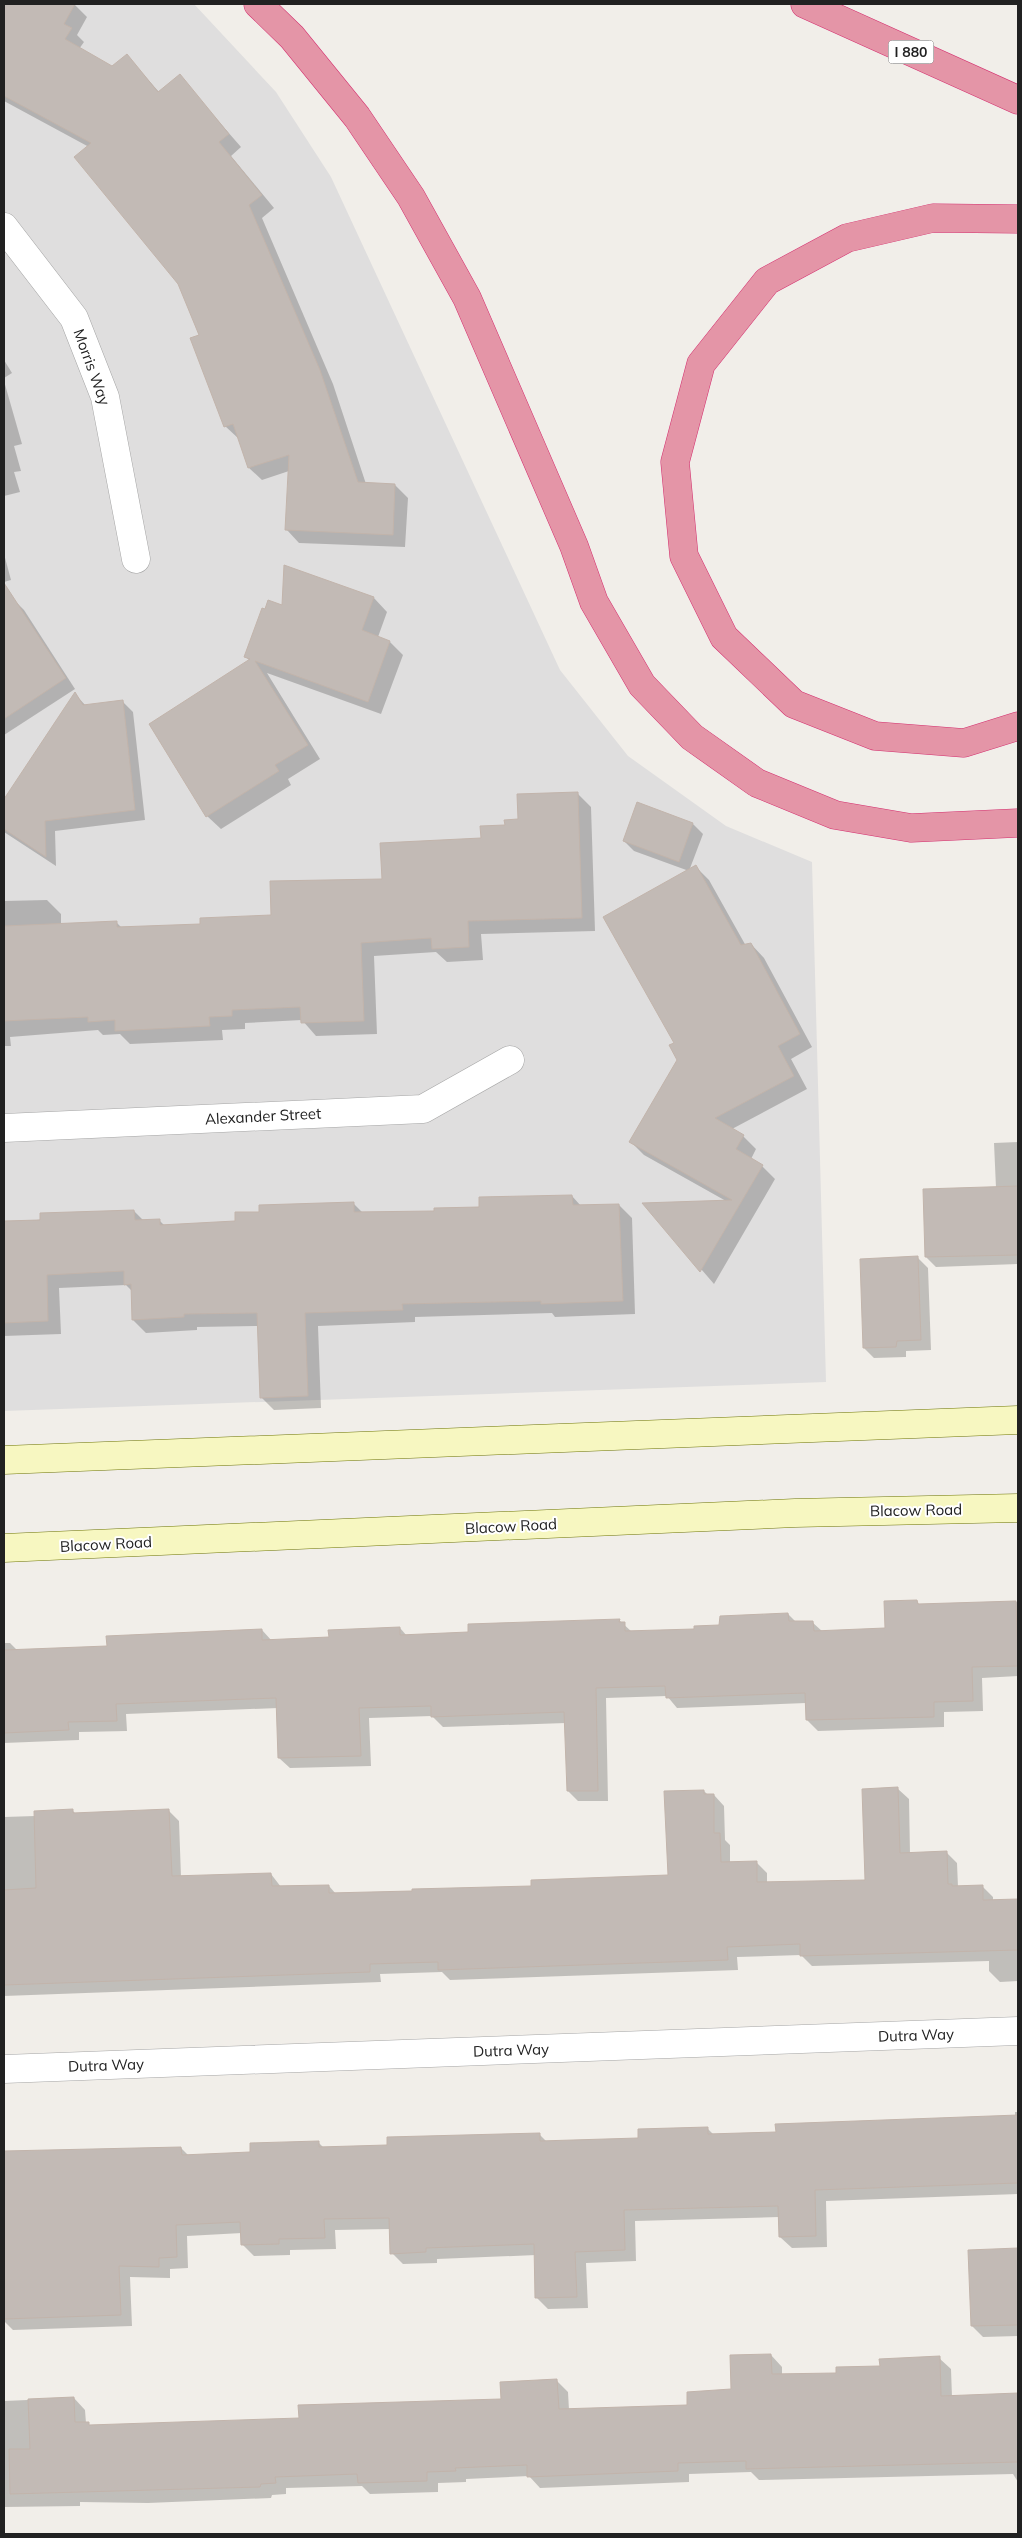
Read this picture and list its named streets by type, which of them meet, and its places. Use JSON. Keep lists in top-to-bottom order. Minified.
{"streets":{"highway":["I 880"],"main road":["Blacow Road"],"street":["Morris Way","Alexander Street","Dutra Way"]}}
